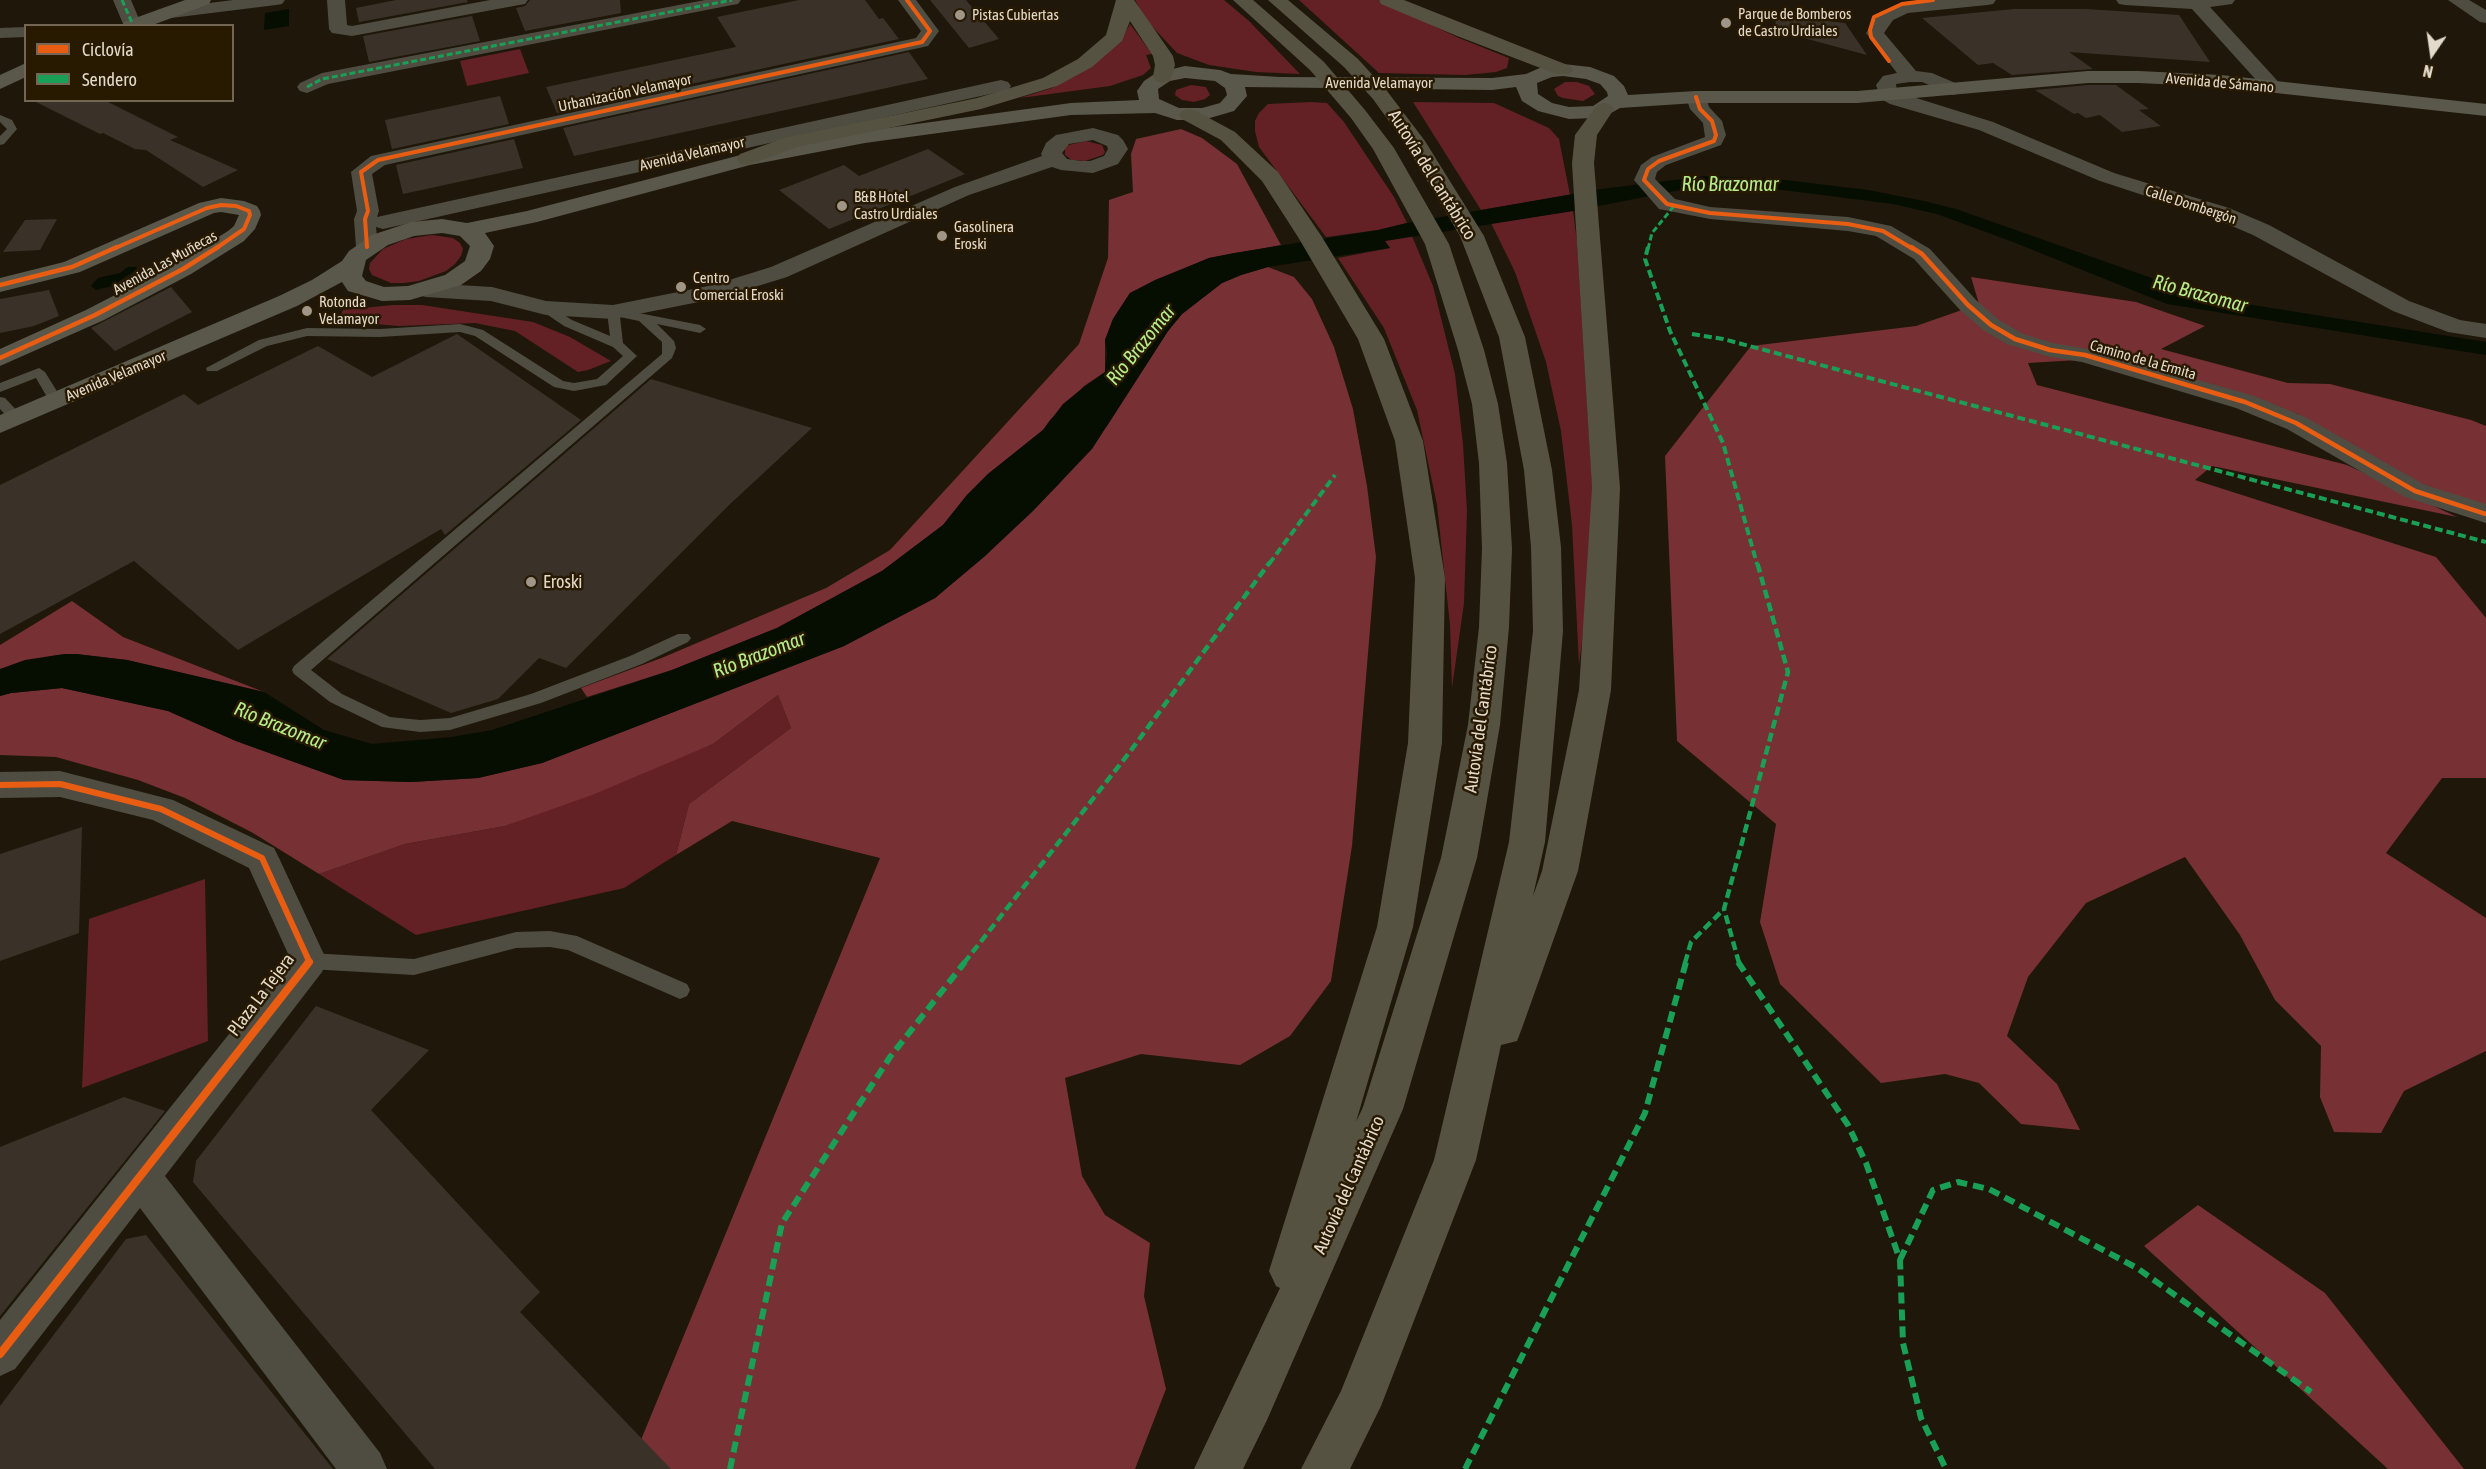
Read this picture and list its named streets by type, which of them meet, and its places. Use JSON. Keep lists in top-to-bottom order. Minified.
{"streets":{"highway":["Autovía del Cantábrico"],"street":["Avenida Velamayor","Avenida de Sámano","Urbanización Velamayor","Calle Dombergón","Avenida Las Muñecas","Camino de la Ermita","Plaza La Tejera"]},"crossings":[["Avenida Velamayor","Avenida de Sámano"],["Avenida Velamayor","Urbanización Velamayor"],["Avenida de Sámano","Calle Dombergón"],["Avenida de Sámano","Camino de la Ermita"]],"water":["Río Brazomar"],"places":["Pistas Cubiertas","Parque de Bomberos de Castro Urdiales","B&B Hotel Castro Urdiales","Gasolinera Eroski","Centro Comercial Eroski","Rotonda Velamayor","Eroski"],"legend":["Ciclovía","Sendero"],"north":"bottom"}
